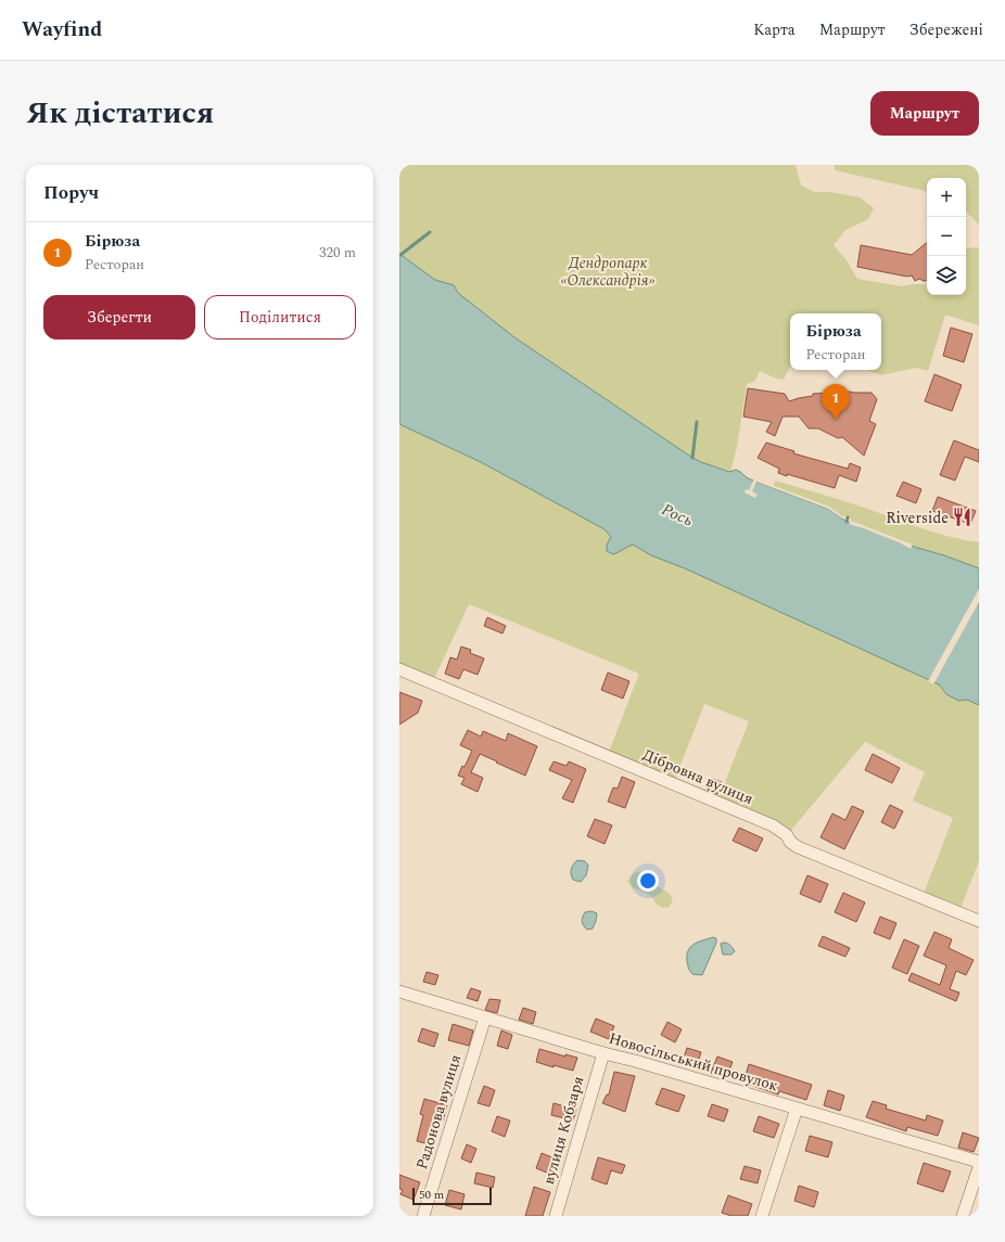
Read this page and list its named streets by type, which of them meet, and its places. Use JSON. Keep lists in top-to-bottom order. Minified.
{"streets":{"street":["Дібровна вулиця","Новосільський провулок","Радонова вулиця","вулиця Кобзаря"]},"crossings":[["Новосільський провулок","Радонова вулиця"],["Новосільський провулок","вулиця Кобзаря"]],"water":["Рось"],"parks":["Дендропарк «Олександрія»"],"places":{"restaurant":["Riverside"]},"scale_bar":"50 m","page":{"header":"Wayfind","nav":["Карта","Маршрут","Збережені"],"title":"Як дістатися","buttons":["Маршрут",["Зберегти","Поділитися"]],"heading":"Поруч","map_buttons":["+","−"],"list":[{"mark":"1","name":"Бірюза","note":"Ресторан","value":"320 m"}],"popup":["Бірюза","Ресторан"],"pins":"1","scale":"50 m"}}
